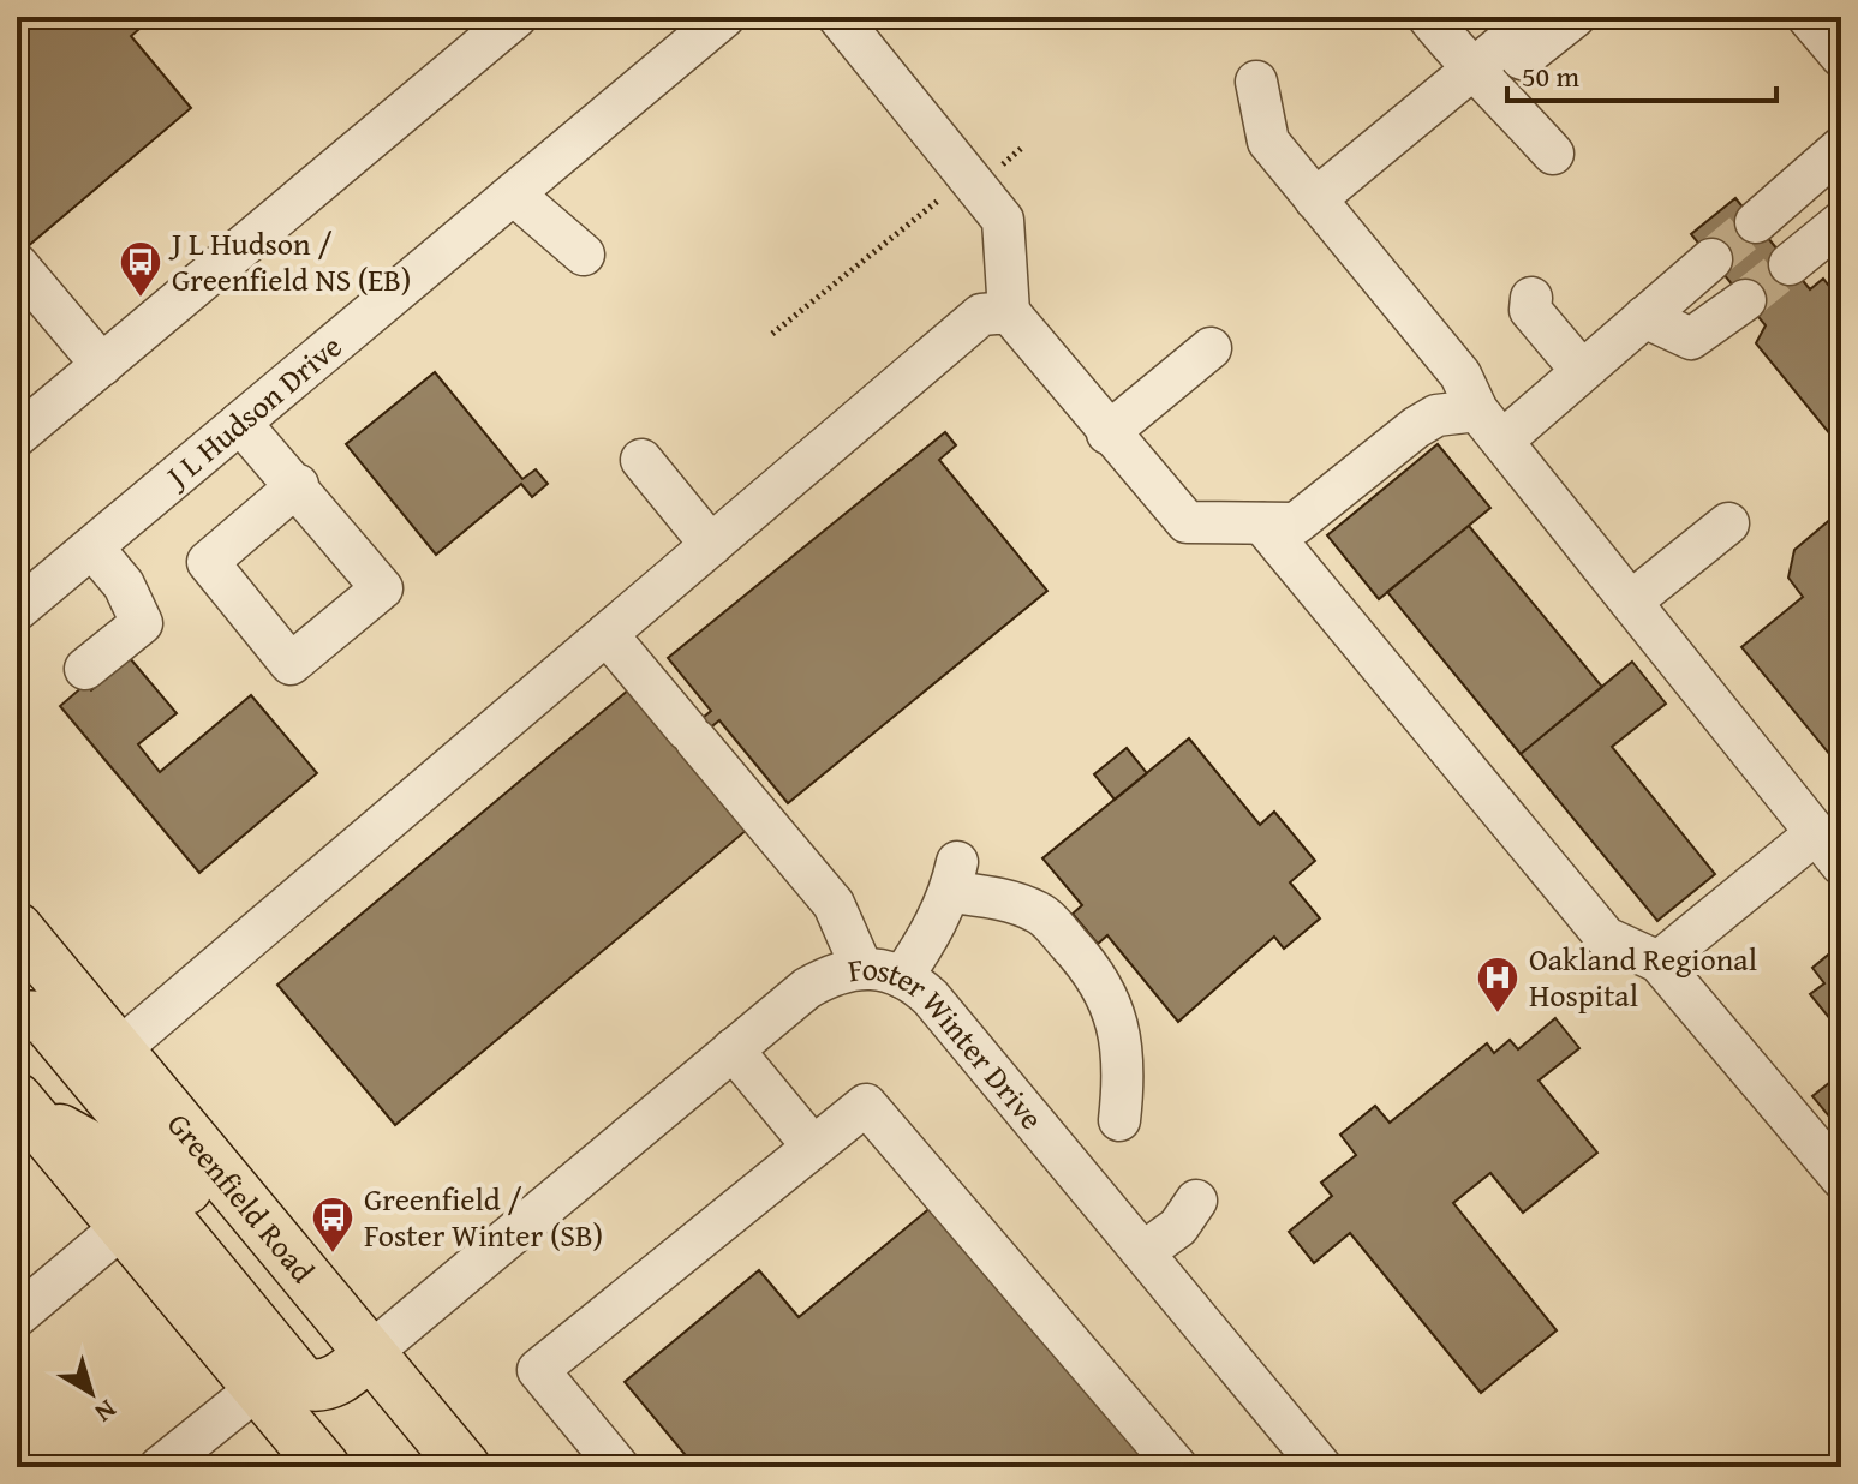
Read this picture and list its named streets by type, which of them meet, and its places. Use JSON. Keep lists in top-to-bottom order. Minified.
{"streets":{"main road":["Greenfield Road"],"street":["J L Hudson Drive","Foster Winter Drive"]},"crossings":[["Foster Winter Drive","Greenfield Road"]],"places":{"bus stop":["J L Hudson / Greenfield NS (EB)","Greenfield / Foster Winter (SB)"],"hospital":["Oakland Regional Hospital"]},"scale_bar":"50 m","north":"bottom right"}
